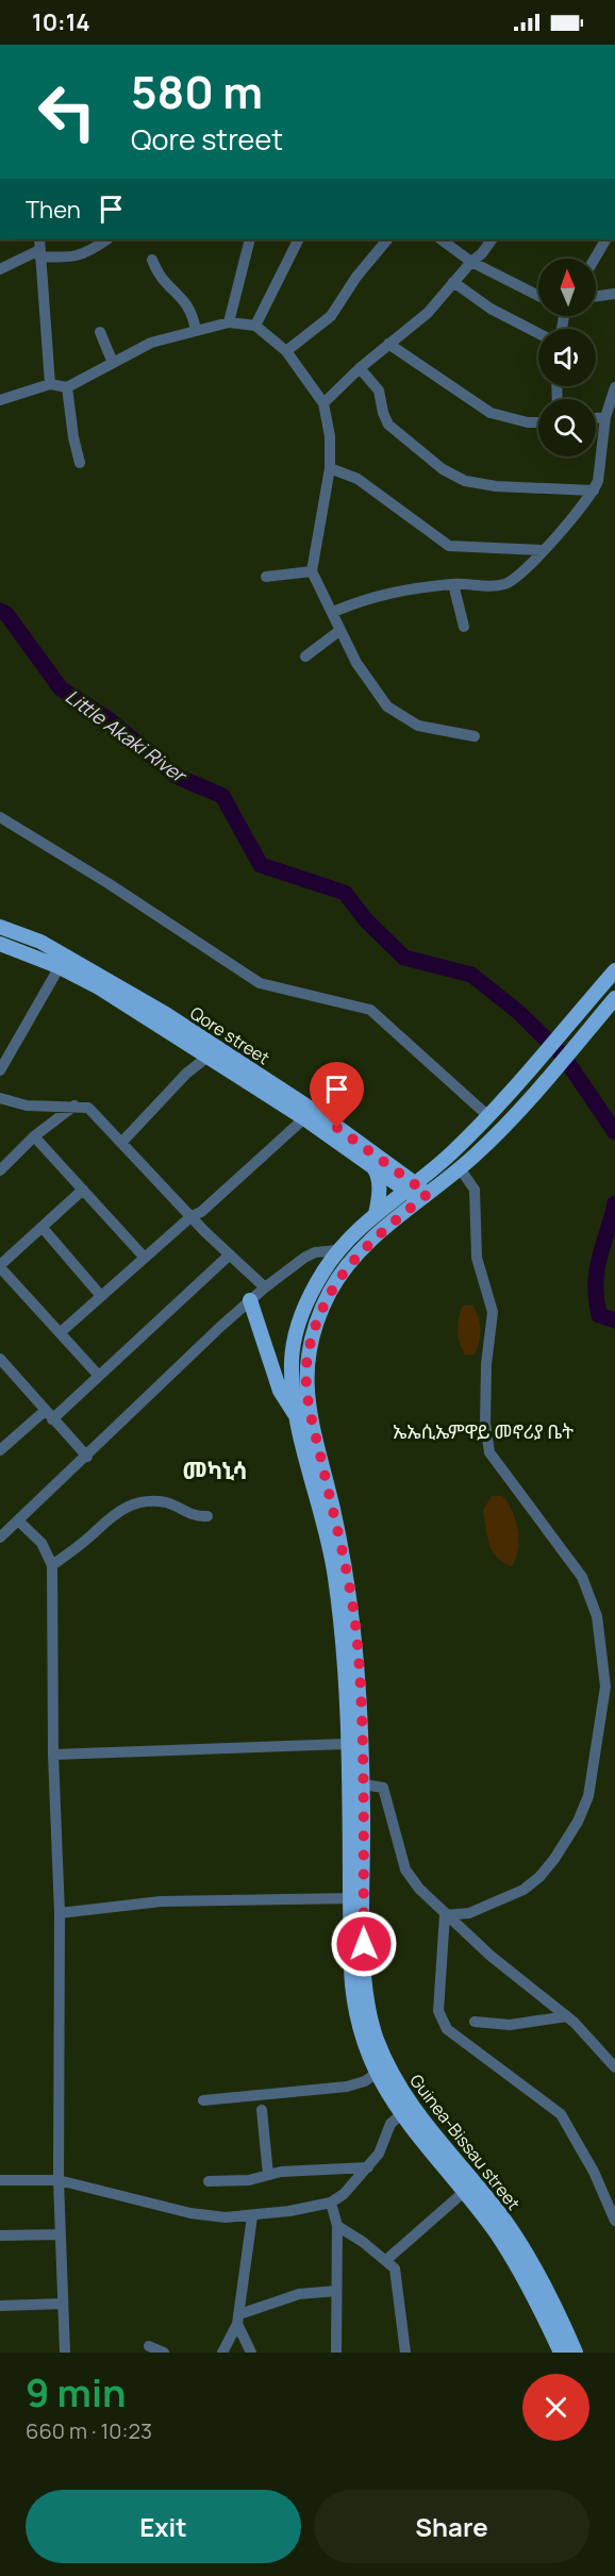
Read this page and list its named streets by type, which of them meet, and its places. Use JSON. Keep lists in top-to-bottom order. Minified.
{"streets":{"main road":["Qore street","Guinea-Bissau street"]},"crossings":[["Qore street","Guinea-Bissau street"]],"districts":["ኤኤሲኤምዋይ መኖሪያ ቤት","መካኒሳ"],"water":["Little Akaki River"],"north":"top","page":{"status":"10:14","turn":["580 m","Qore street"],"then":"Then","heading":["9 min","660 m · 10:23"],"buttons":["Exit","Share"]}}
